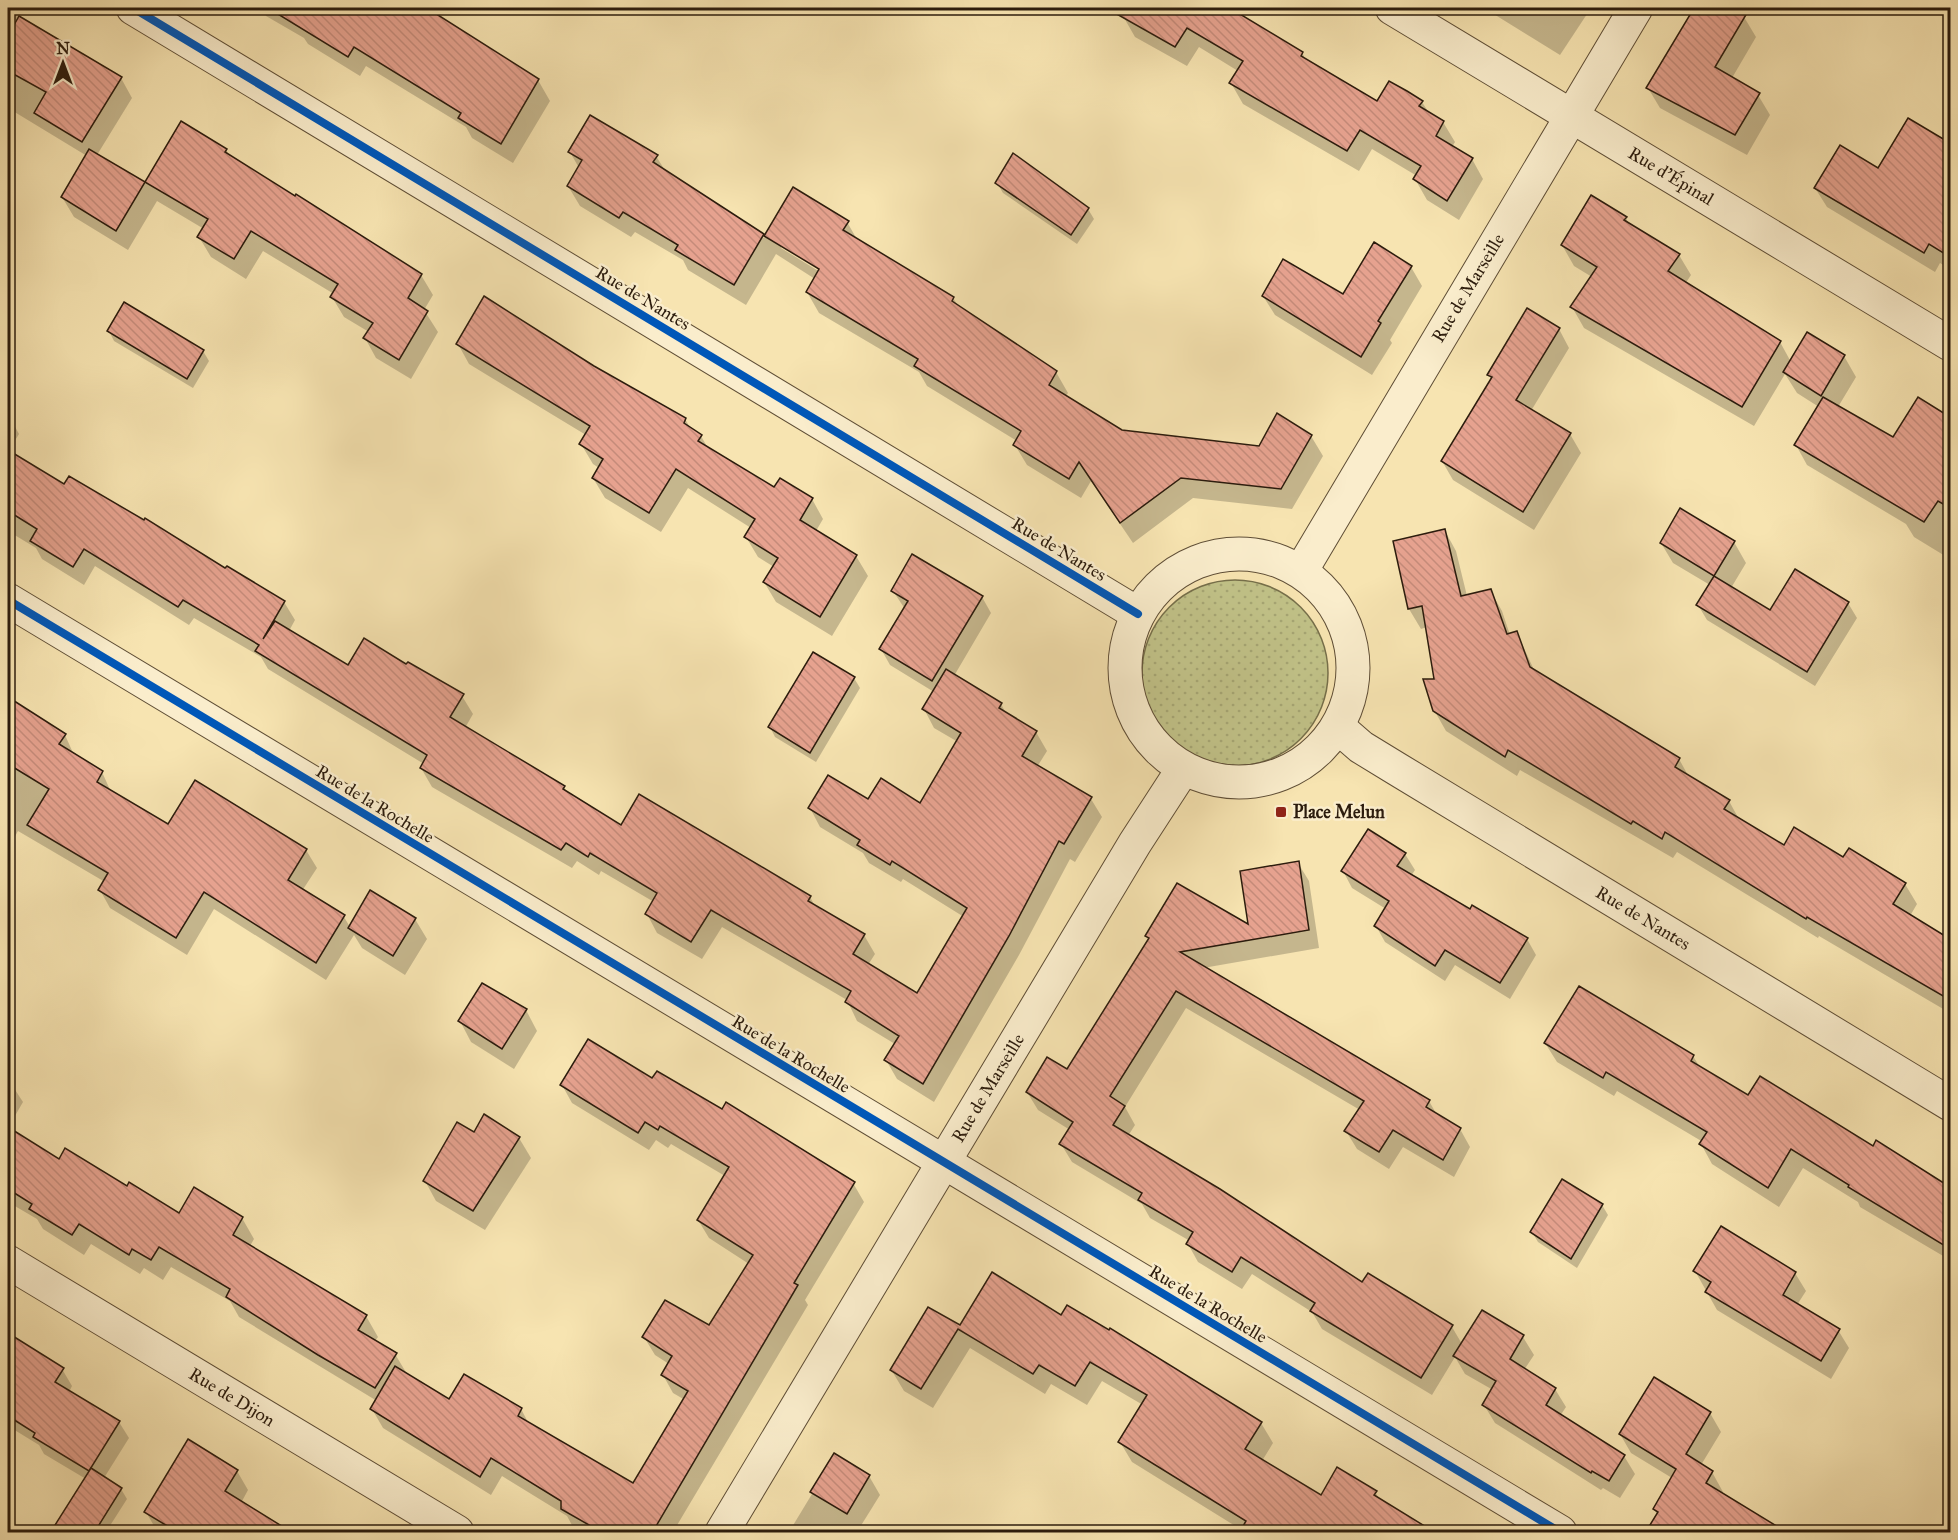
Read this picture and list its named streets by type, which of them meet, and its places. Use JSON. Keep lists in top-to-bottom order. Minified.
{"streets":{"street":["Rue d'Épinal","Rue de Marseille","Rue de Nantes","Rue de la Rochelle","Rue de Dijon"]},"crossings":[["Rue d'Épinal","Rue de Marseille"],["Rue de Marseille","Rue de la Rochelle"]],"places":{"transit":["Place Melun"]},"north":"top"}
